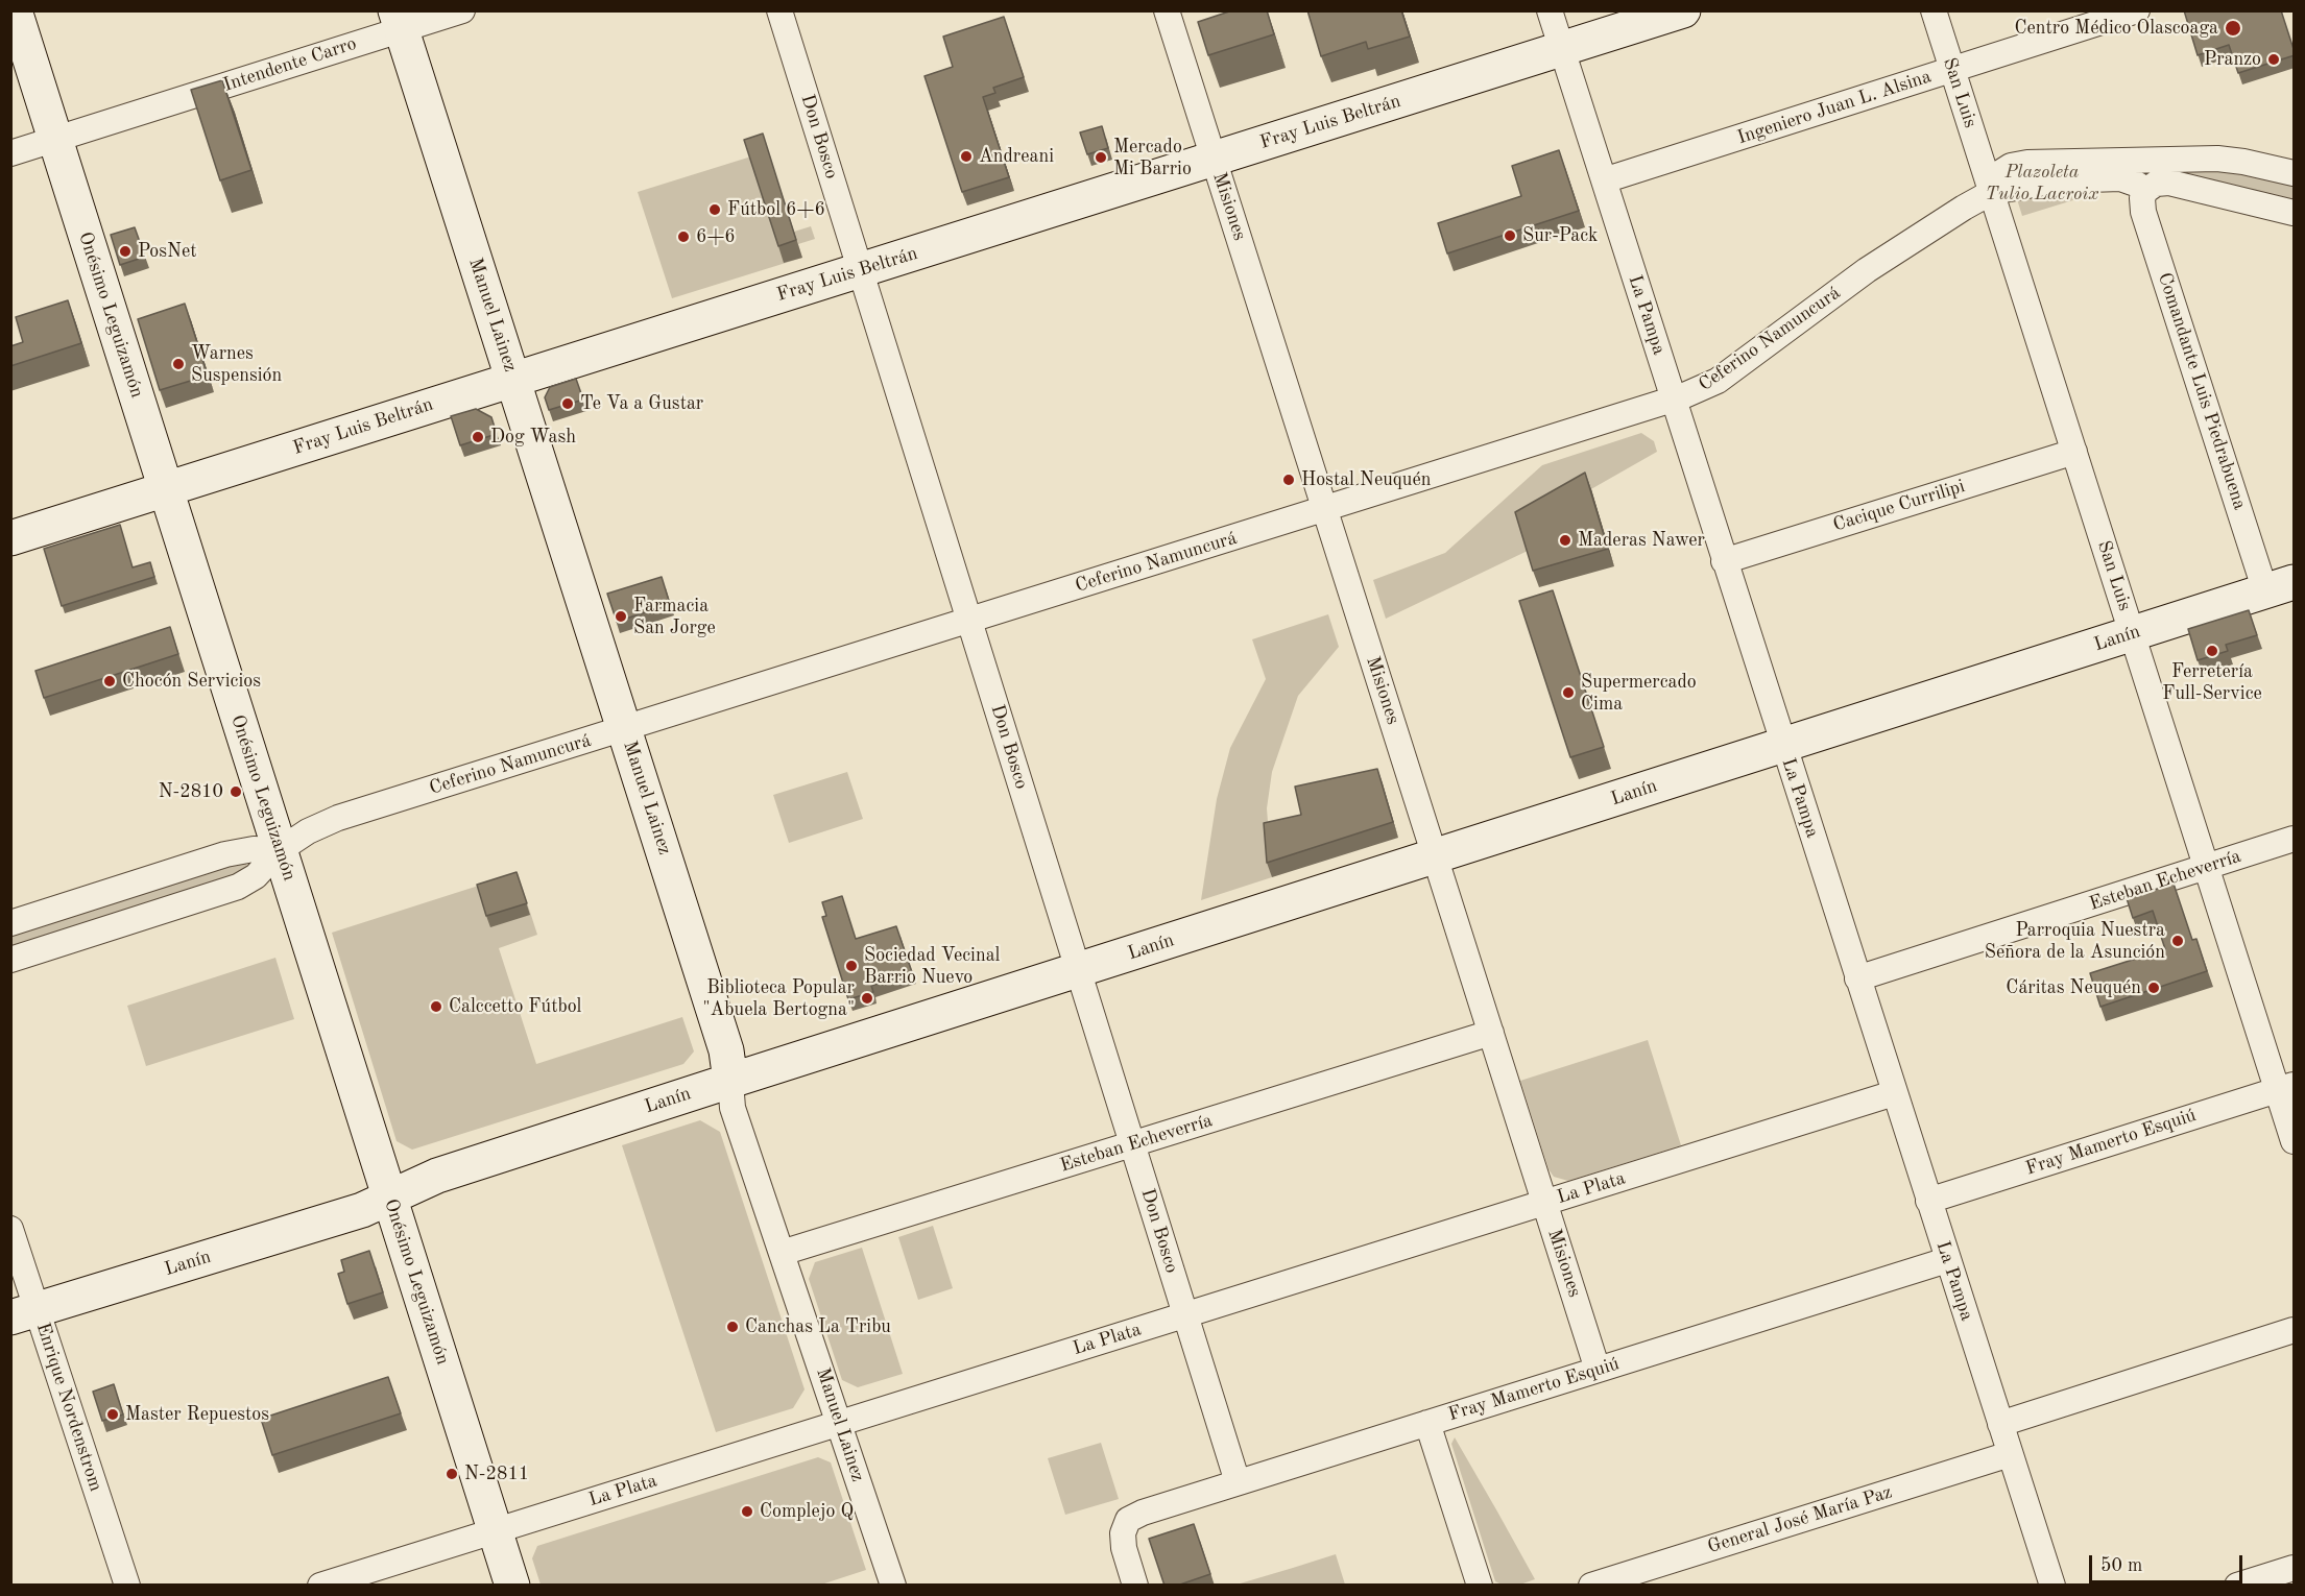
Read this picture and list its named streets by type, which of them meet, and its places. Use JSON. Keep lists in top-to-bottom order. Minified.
{"streets":{"street":["Intendente Carro","San Luis","Ingeniero Juan L. Alsina","Fray Luis Beltrán","Don Bosco","Misiones","Onésimo Leguizamón","Manuel Lainez","La Pampa","Ceferino Namuncurá","Comandante Luis Piedrabuena","Cacique Currilipi","Lanín","Esteban Echeverría","Fray Mamerto Esquiú","La Plata","Enrique Nordenstrom","General José María Paz"]},"crossings":[["Intendente Carro","Onésimo Leguizamón"],["Intendente Carro","Manuel Lainez"],["San Luis","Ingeniero Juan L. Alsina"],["San Luis","Ceferino Namuncurá"],["San Luis","Cacique Currilipi"],["San Luis","Lanín"],["San Luis","Esteban Echeverría"],["San Luis","Fray Mamerto Esquiú"],["Ingeniero Juan L. Alsina","La Pampa"],["Fray Luis Beltrán","Don Bosco"],["Fray Luis Beltrán","Misiones"],["Fray Luis Beltrán","Onésimo Leguizamón"],["Fray Luis Beltrán","Manuel Lainez"],["Fray Luis Beltrán","La Pampa"],["Don Bosco","Ceferino Namuncurá"],["Don Bosco","Lanín"],["Don Bosco","Esteban Echeverría"],["Don Bosco","Fray Mamerto Esquiú"],["Don Bosco","La Plata"],["Misiones","Ceferino Namuncurá"],["Misiones","Lanín"],["Misiones","Esteban Echeverría"],["Misiones","Fray Mamerto Esquiú"],["Misiones","La Plata"],["Onésimo Leguizamón","Ceferino Namuncurá"],["Onésimo Leguizamón","Lanín"],["Onésimo Leguizamón","La Plata"],["Manuel Lainez","Ceferino Namuncurá"],["Manuel Lainez","Lanín"],["Manuel Lainez","Esteban Echeverría"],["Manuel Lainez","La Plata"],["La Pampa","Ceferino Namuncurá"],["La Pampa","Cacique Currilipi"],["La Pampa","Lanín"],["La Pampa","Esteban Echeverría"],["La Pampa","Fray Mamerto Esquiú"],["La Pampa","La Plata"],["La Pampa","General José María Paz"],["Comandante Luis Piedrabuena","Lanín"],["Lanín","Enrique Nordenstrom"]],"parks":["Plazoleta Tulio Lacroix"],"places":["Centro Médico Olascoaga","Pranzo","Andreani","Mercado Mi Barrio","Fútbol 6+6","Sur-Pack","6+6","PosNet","Warnes Suspensión","Te Va a Gustar","Dog Wash","Hostal Neuquén","Maderas Nawer","Farmacia San Jorge","Ferretería Full-Service","Chocón Servicios","Supermercado Cima","N-2810","Parroquia Nuestra Señora de la Asunción","Sociedad Vecinal Barrio Nuevo","Cáritas Neuquén","Biblioteca Popular \"Abuela Bertogna\"","Calccetto Fútbol","Canchas La Tribu","Master Repuestos","N-2811","Complejo Q"],"scale_bar":"50 m"}
